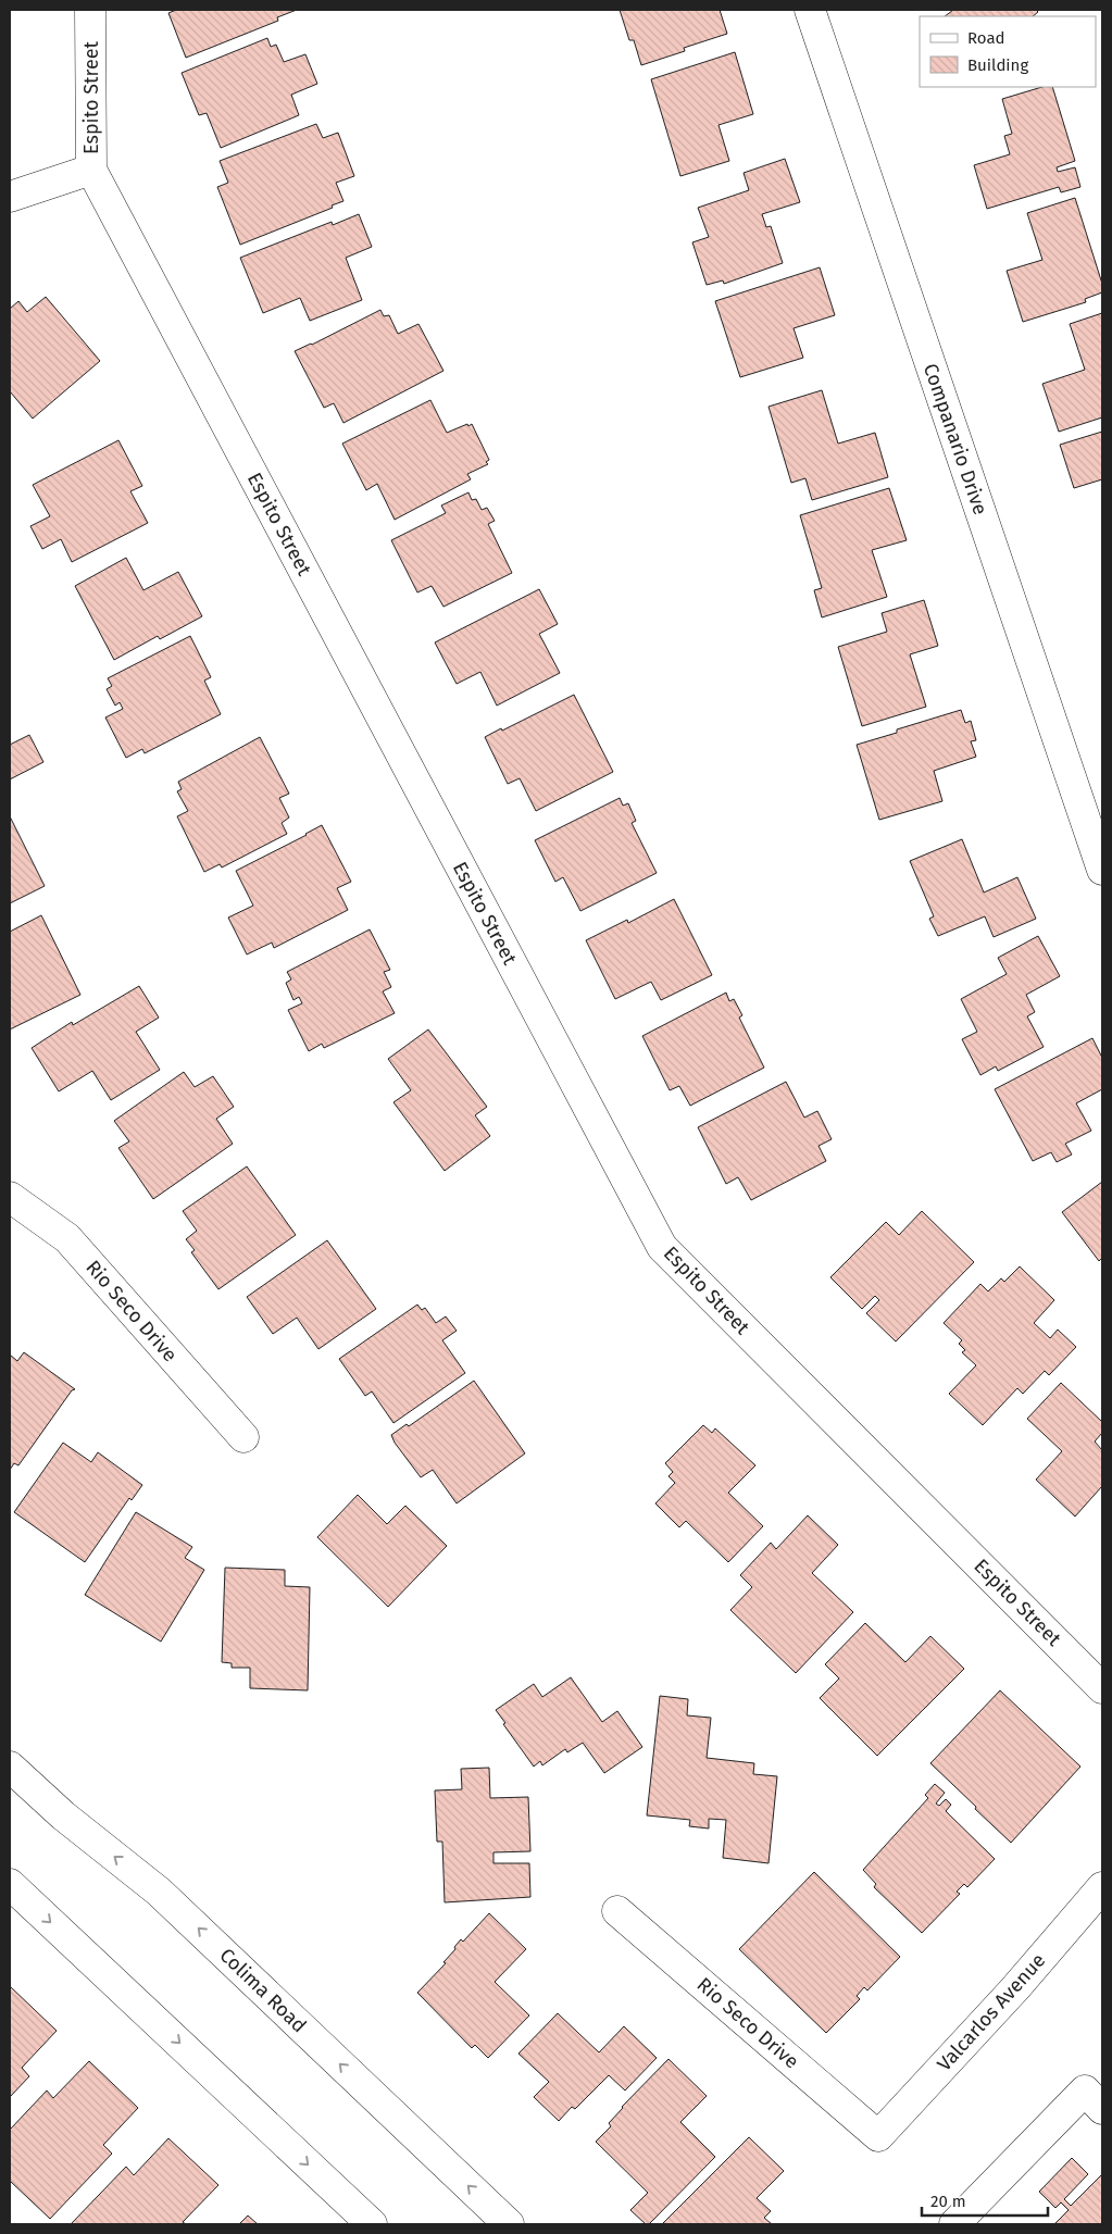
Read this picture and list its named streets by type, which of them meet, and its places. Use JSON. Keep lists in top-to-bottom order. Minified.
{"streets":{"street":["Espito Street","Companario Drive","Rio Seco Drive","Colima Road","Valcarlos Avenue"]},"crossings":[["Rio Seco Drive","Valcarlos Avenue"]],"legend":["Road","Building"],"scale_bar":"20 m"}
